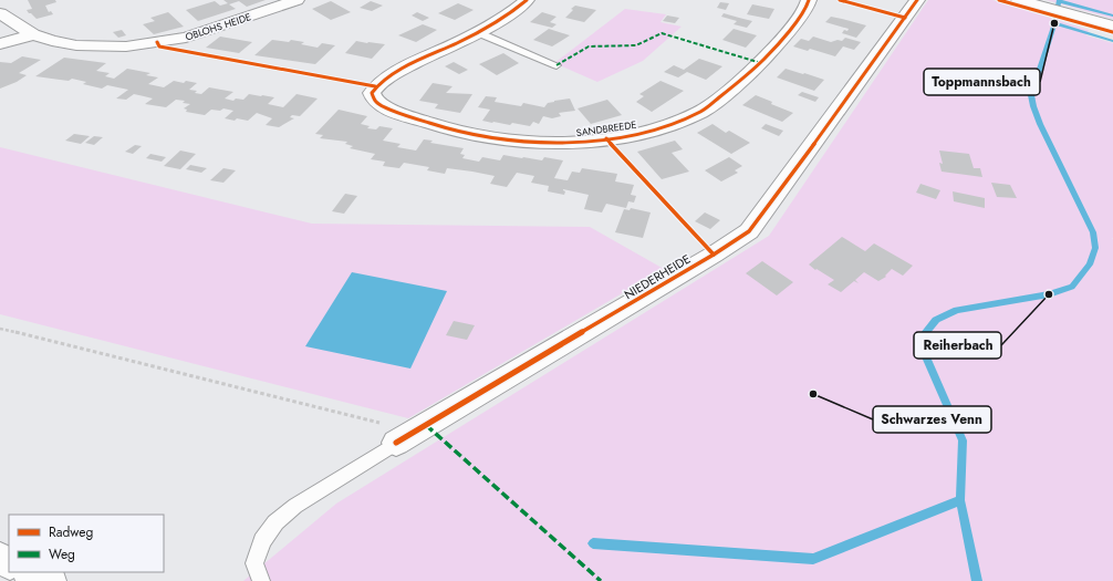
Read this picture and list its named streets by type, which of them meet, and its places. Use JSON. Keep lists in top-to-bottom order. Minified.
{"streets":{"main road":["OBLOHS HEIDE","SANDBREEDE","NIEDERHEIDE"]},"places":["Toppmannsbach","Reiherbach","Schwarzes Venn"],"legend":["Radweg","Weg"]}
